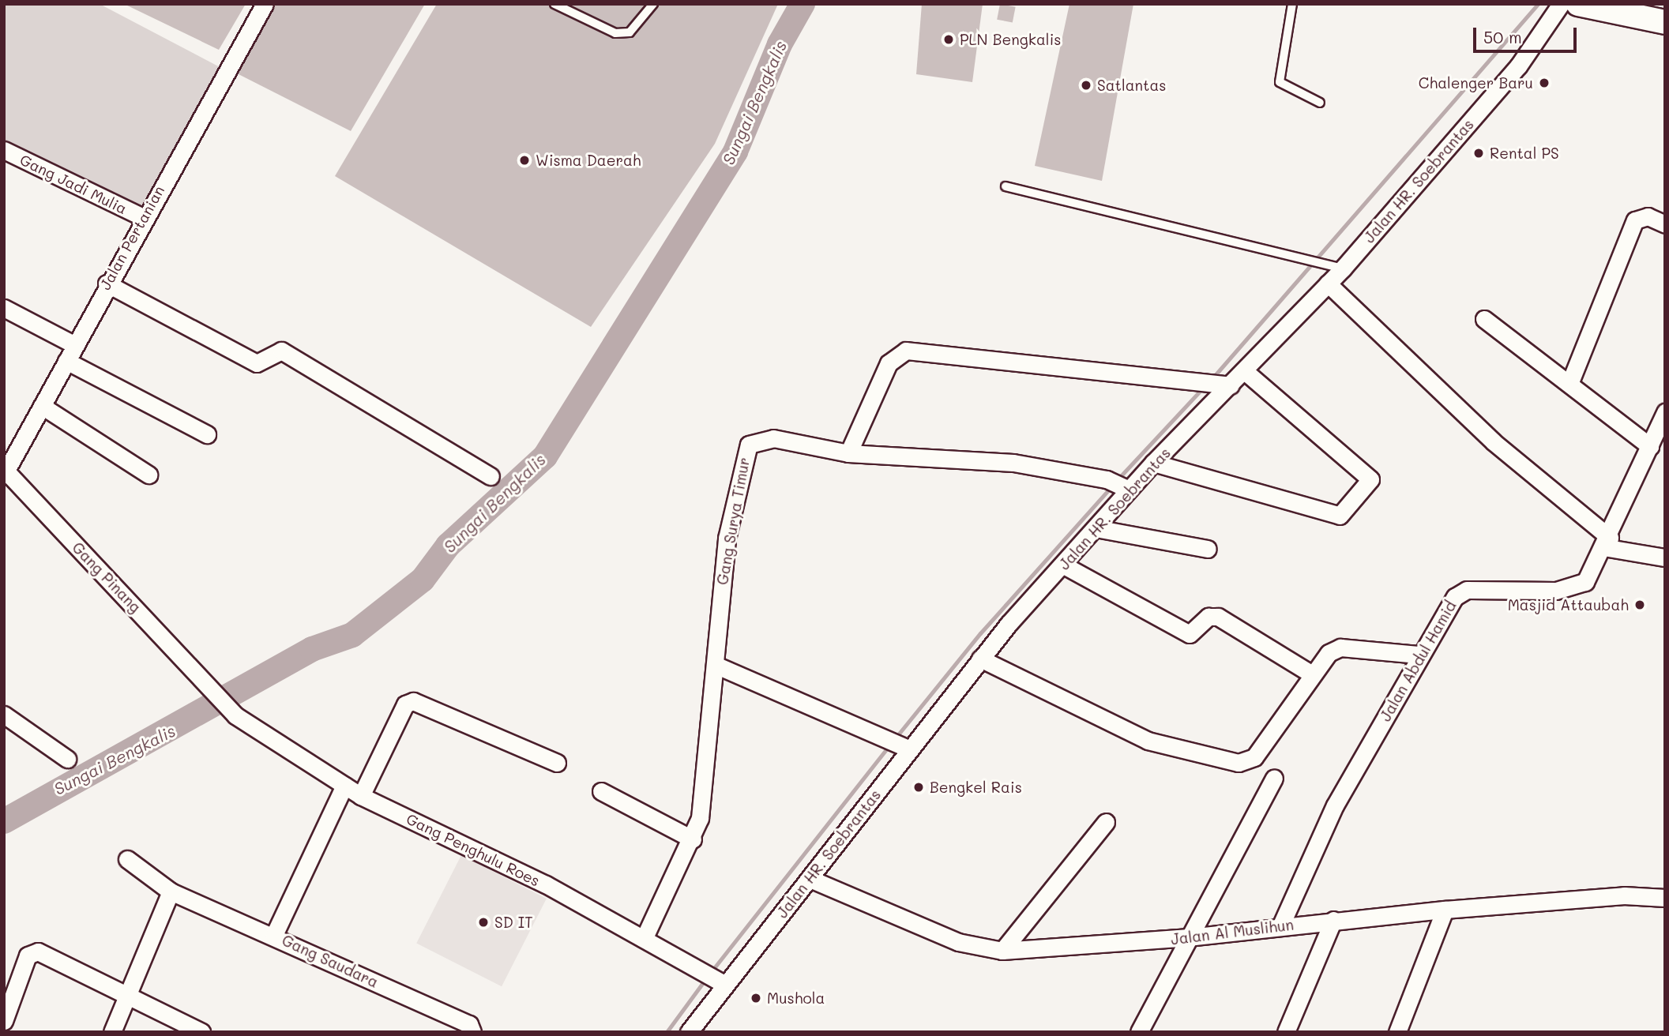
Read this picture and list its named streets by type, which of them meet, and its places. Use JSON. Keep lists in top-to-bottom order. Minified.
{"streets":{"street":["Jalan HR. Soebrantas","Gang Jadi Mulia","Jalan Pertanian","Gang Surya Timur","Gang Pinang","Jalan Abdul Hamid","Gang Penghulu Roes","Jalan Al Muslihun","Gang Saudara"]},"crossings":[["Jalan HR. Soebrantas","Gang Surya Timur"],["Jalan HR. Soebrantas","Gang Penghulu Roes"],["Jalan HR. Soebrantas","Jalan Al Muslihun"],["Gang Jadi Mulia","Jalan Pertanian"],["Jalan Pertanian","Gang Pinang"],["Gang Surya Timur","Gang Penghulu Roes"],["Gang Pinang","Gang Penghulu Roes"],["Jalan Abdul Hamid","Jalan Al Muslihun"],["Gang Penghulu Roes","Gang Saudara"]],"water":["Sungai Bengkalis"],"places":["PLN Bengkalis","Chalenger Baru","Satlantas","Rental PS","Wisma Daerah","Masjid Attaubah","Bengkel Rais","SD IT","Mushola"],"scale_bar":"50 m"}
